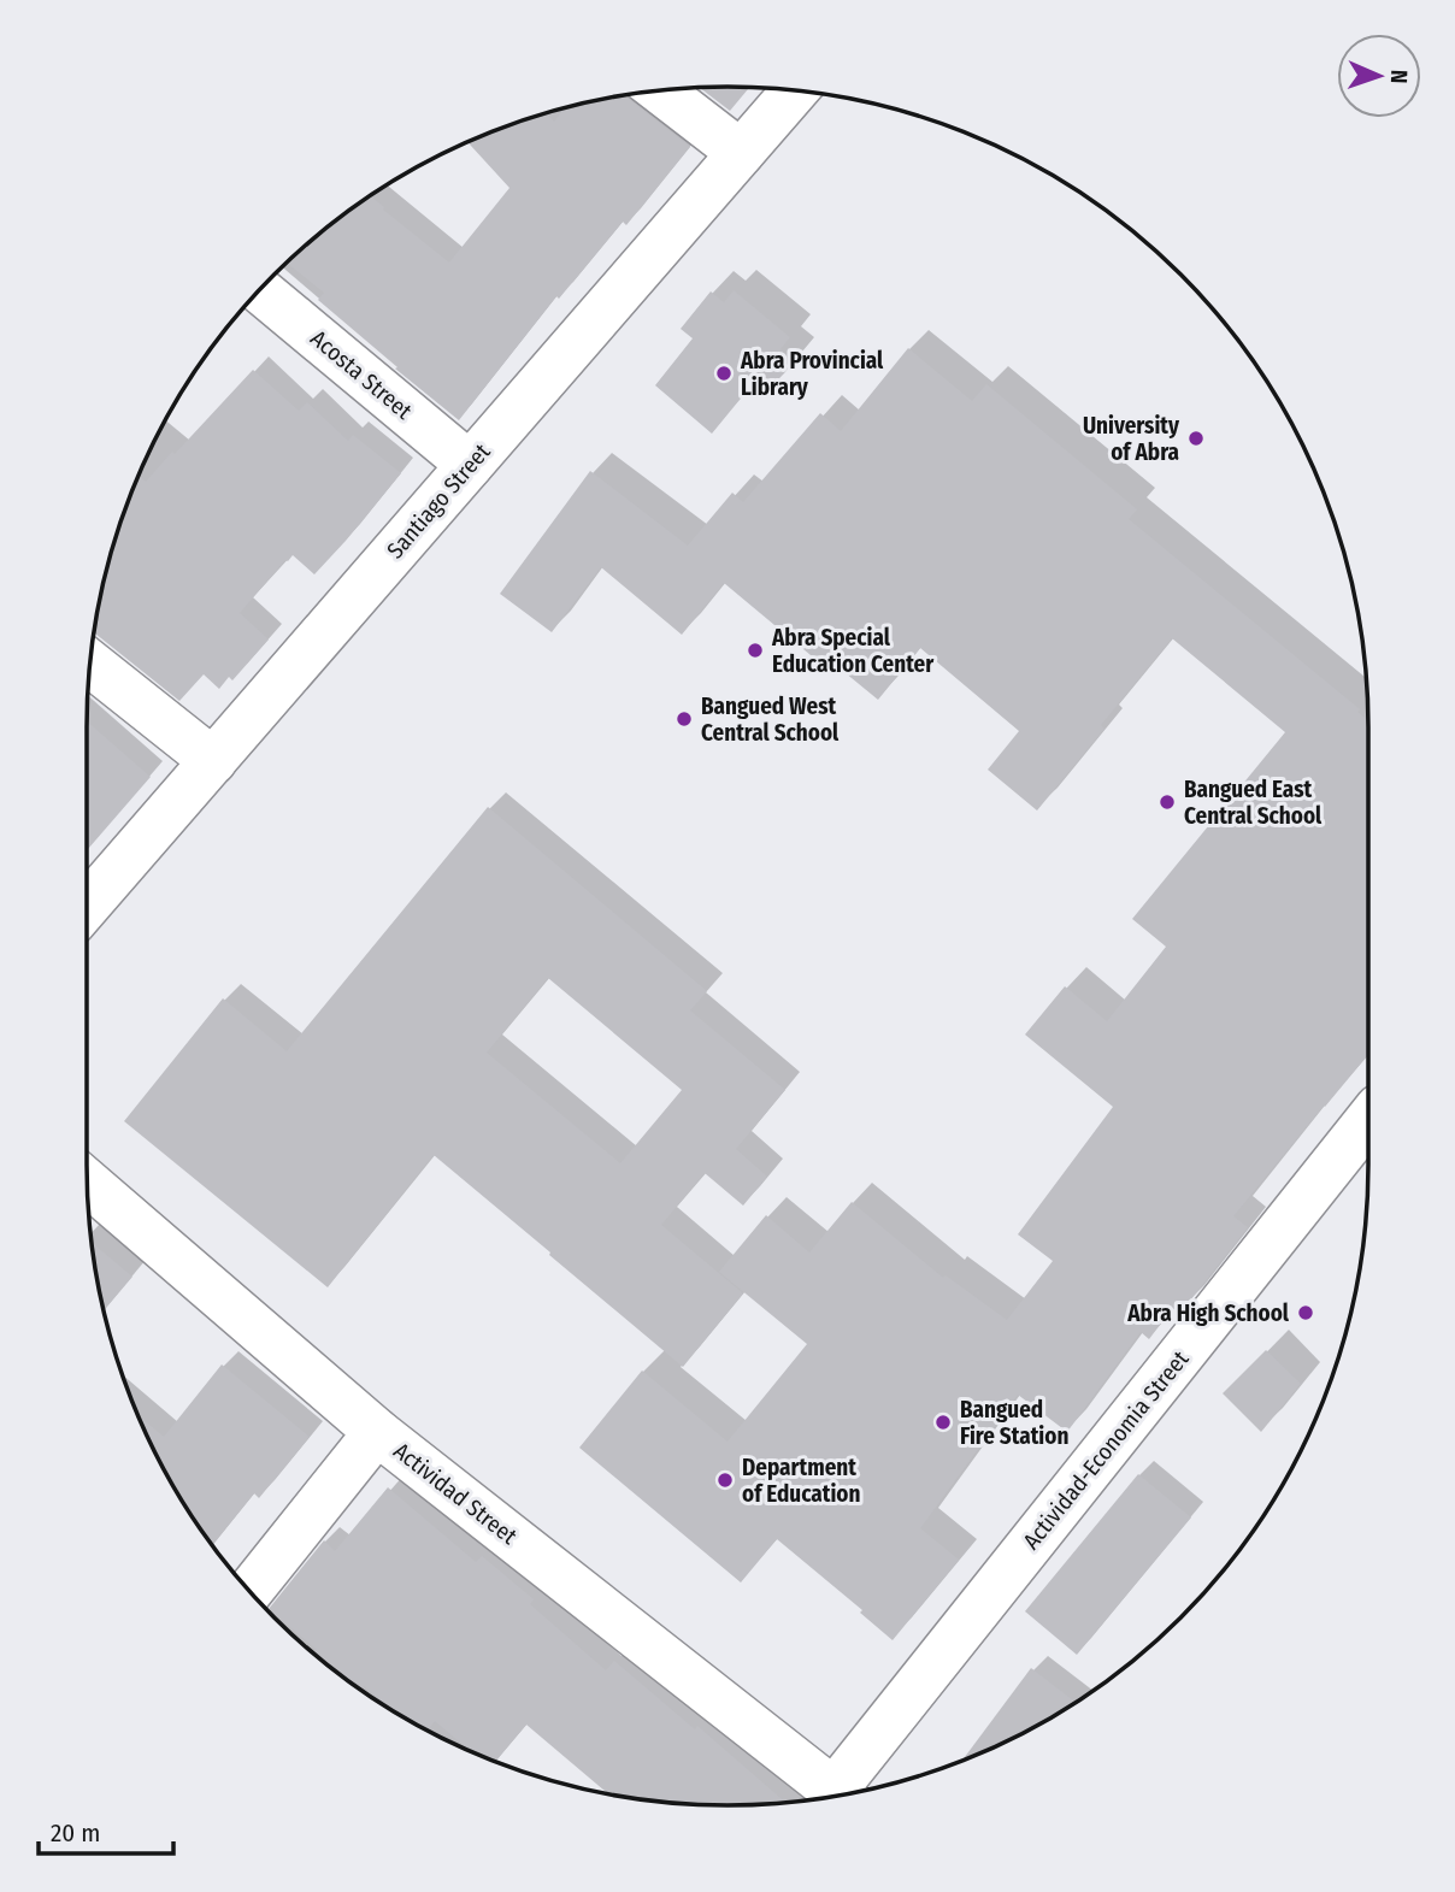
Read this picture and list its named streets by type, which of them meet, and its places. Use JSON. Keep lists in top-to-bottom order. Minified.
{"streets":{"street":["Acosta Street","Santiago Street","Actividad-Economia Street","Actividad Street"]},"crossings":[["Acosta Street","Santiago Street"]],"places":["Abra Provincial Library","University of Abra","Abra Special Education Center","Bangued West Central School","Bangued East Central School","Abra High School","Bangued Fire Station","Department of Education"],"scale_bar":"20 m","north":"right"}
